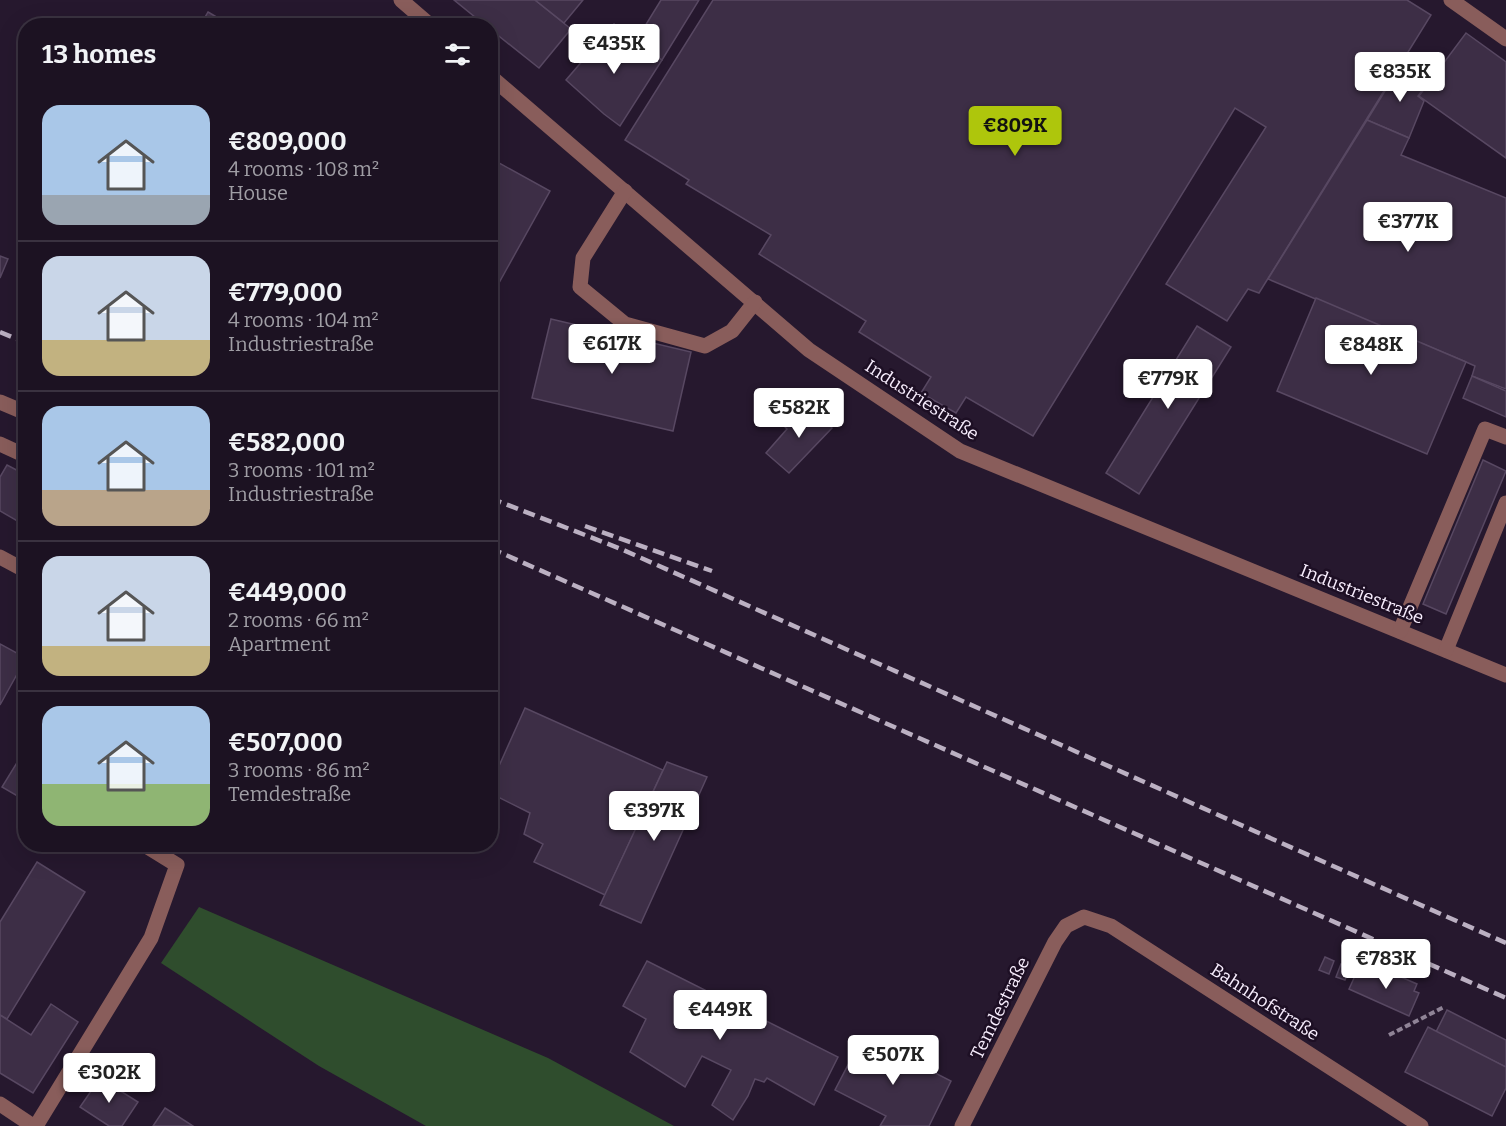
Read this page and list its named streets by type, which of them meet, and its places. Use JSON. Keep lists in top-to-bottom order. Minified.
{"streets":{"street":["Industriestraße","Bahnhofstraße","Temdestraße"]},"crossings":[["Bahnhofstraße","Temdestraße"]],"page":{"heading":"13 homes","price":["€435K","€835K","€809K","€377K","€617K","€848K","€779K","€582K","€397K","€783K","€449K","€507K","€302K"],"list":[{"name":"€809,000","note":"4 rooms · 108 m² · House"},{"name":"€779,000","note":"4 rooms · 104 m² · Industriestraße"},{"name":"€582,000","note":"3 rooms · 101 m² · Industriestraße"},{"name":"€449,000","note":"2 rooms · 66 m² · Apartment"},{"name":"€507,000","note":"3 rooms · 86 m² · Temdestraße"}]}}
